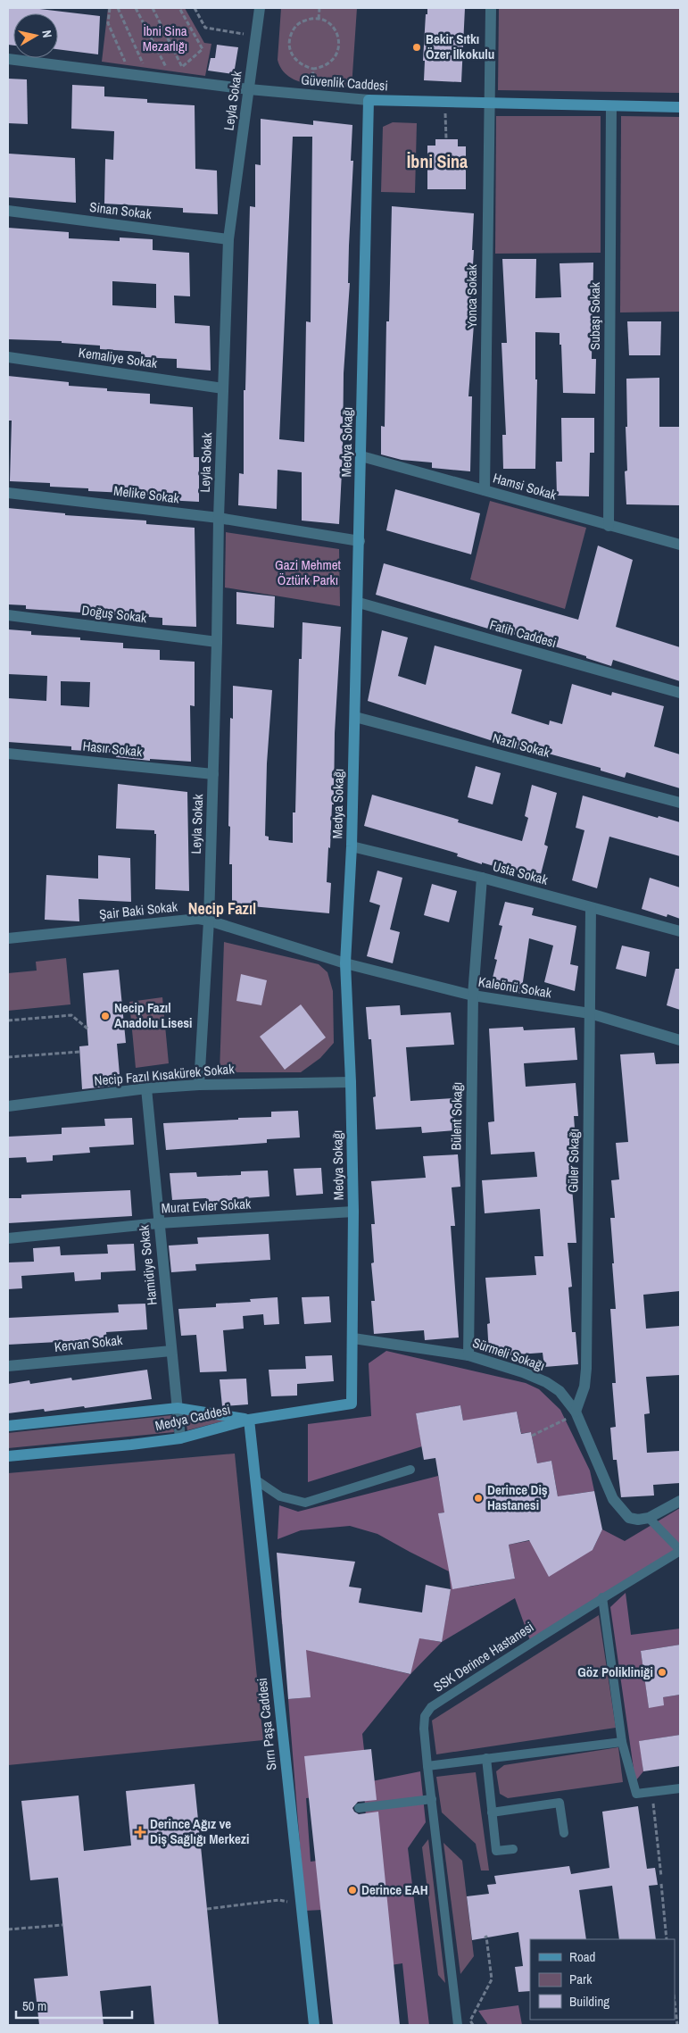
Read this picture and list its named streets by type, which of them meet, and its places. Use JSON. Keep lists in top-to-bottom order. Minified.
{"streets":{"street":["Güvenlik Caddesi","Leyla Sokak","Sinan Sokak","Yonca Sokak","Subaşı Sokak","Kemaliye Sokak","Medya Sokağı","Hamsi Sokak","Melike Sokak","Doğuş Sokak","Fatih Caddesi","Nazlı Sokak","Hasır Sokak","Usta Sokak","Şair Baki Sokak","Kaleönü Sokak","Necip Fazıl Kısakürek Sokak","Bülent Sokağı","Güler Sokağı","Murat Evler Sokak","Hamidiye Sokak","Kervan Sokak","Sürmeli Sokağı","Medya Caddesi","Sırrı Paşa Caddesi"],"lane":["SSK Derince Hastanesi"]},"crossings":[["Güvenlik Caddesi","Leyla Sokak"],["Güvenlik Caddesi","Yonca Sokak"],["Güvenlik Caddesi","Subaşı Sokak"],["Güvenlik Caddesi","Medya Sokağı"],["Leyla Sokak","Sinan Sokak"],["Leyla Sokak","Kemaliye Sokak"],["Leyla Sokak","Melike Sokak"],["Leyla Sokak","Doğuş Sokak"],["Leyla Sokak","Hasır Sokak"],["Leyla Sokak","Şair Baki Sokak"],["Leyla Sokak","Necip Fazıl Kısakürek Sokak"],["Yonca Sokak","Hamsi Sokak"],["Subaşı Sokak","Hamsi Sokak"],["Medya Sokağı","Hamsi Sokak"],["Medya Sokağı","Melike Sokak"],["Medya Sokağı","Fatih Caddesi"],["Medya Sokağı","Nazlı Sokak"],["Medya Sokağı","Usta Sokak"],["Medya Sokağı","Şair Baki Sokak"],["Medya Sokağı","Kaleönü Sokak"],["Medya Sokağı","Necip Fazıl Kısakürek Sokak"],["Medya Sokağı","Murat Evler Sokak"],["Medya Sokağı","Sürmeli Sokağı"],["Medya Sokağı","Medya Caddesi"],["Medya Sokağı","Sırrı Paşa Caddesi"],["Usta Sokak","Bülent Sokağı"],["Usta Sokak","Güler Sokağı"],["Şair Baki Sokak","Kaleönü Sokak"],["Kaleönü Sokak","Bülent Sokağı"],["Kaleönü Sokak","Güler Sokağı"],["Necip Fazıl Kısakürek Sokak","Hamidiye Sokak"],["Bülent Sokağı","Sürmeli Sokağı"],["Güler Sokağı","Sürmeli Sokağı"],["Murat Evler Sokak","Hamidiye Sokak"],["Hamidiye Sokak","Kervan Sokak"],["Hamidiye Sokak","Medya Caddesi"],["Medya Caddesi","Sırrı Paşa Caddesi"]],"districts":["İbni Sina","Necip Fazıl"],"parks":["İbni Sina Mezarlığı","Gazi Mehmet Öztürk Parkı"],"places":{"other":["Bekir Sıtkı Özer İlkokulu","Necip Fazıl Anadolu Lisesi","Derince Diş Hastanesi","Göz Polikliniği","Derince EAH"],"health":["Derince Ağız ve Diş Sağlığı Merkezi"]},"legend":["Road","Park","Building"],"scale_bar":"50 m","north":"right"}
